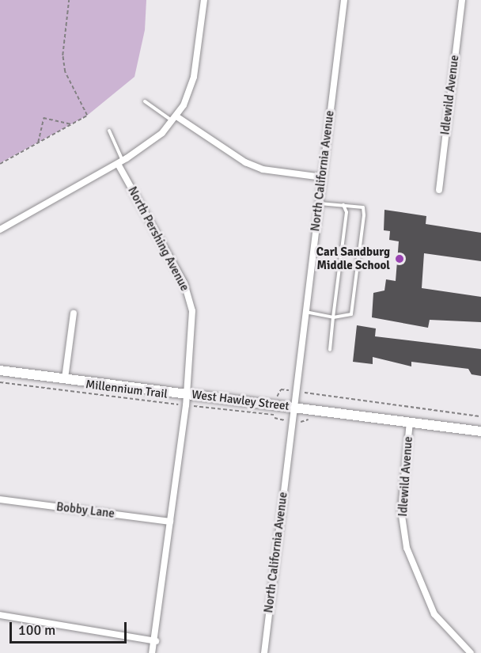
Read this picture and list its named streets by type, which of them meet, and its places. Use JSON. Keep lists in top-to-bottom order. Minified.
{"streets":{"street":["Idlewild Avenue","North California Avenue","North Pershing Avenue","West Hawley Street","Bobby Lane"],"path":["Millennium Trail"]},"crossings":[["Idlewild Avenue","West Hawley Street"],["North California Avenue","West Hawley Street"],["North Pershing Avenue","Millennium Trail"],["North Pershing Avenue","West Hawley Street"],["North Pershing Avenue","Bobby Lane"]],"places":["Carl Sandburg Middle School"],"scale_bar":"100 m"}
